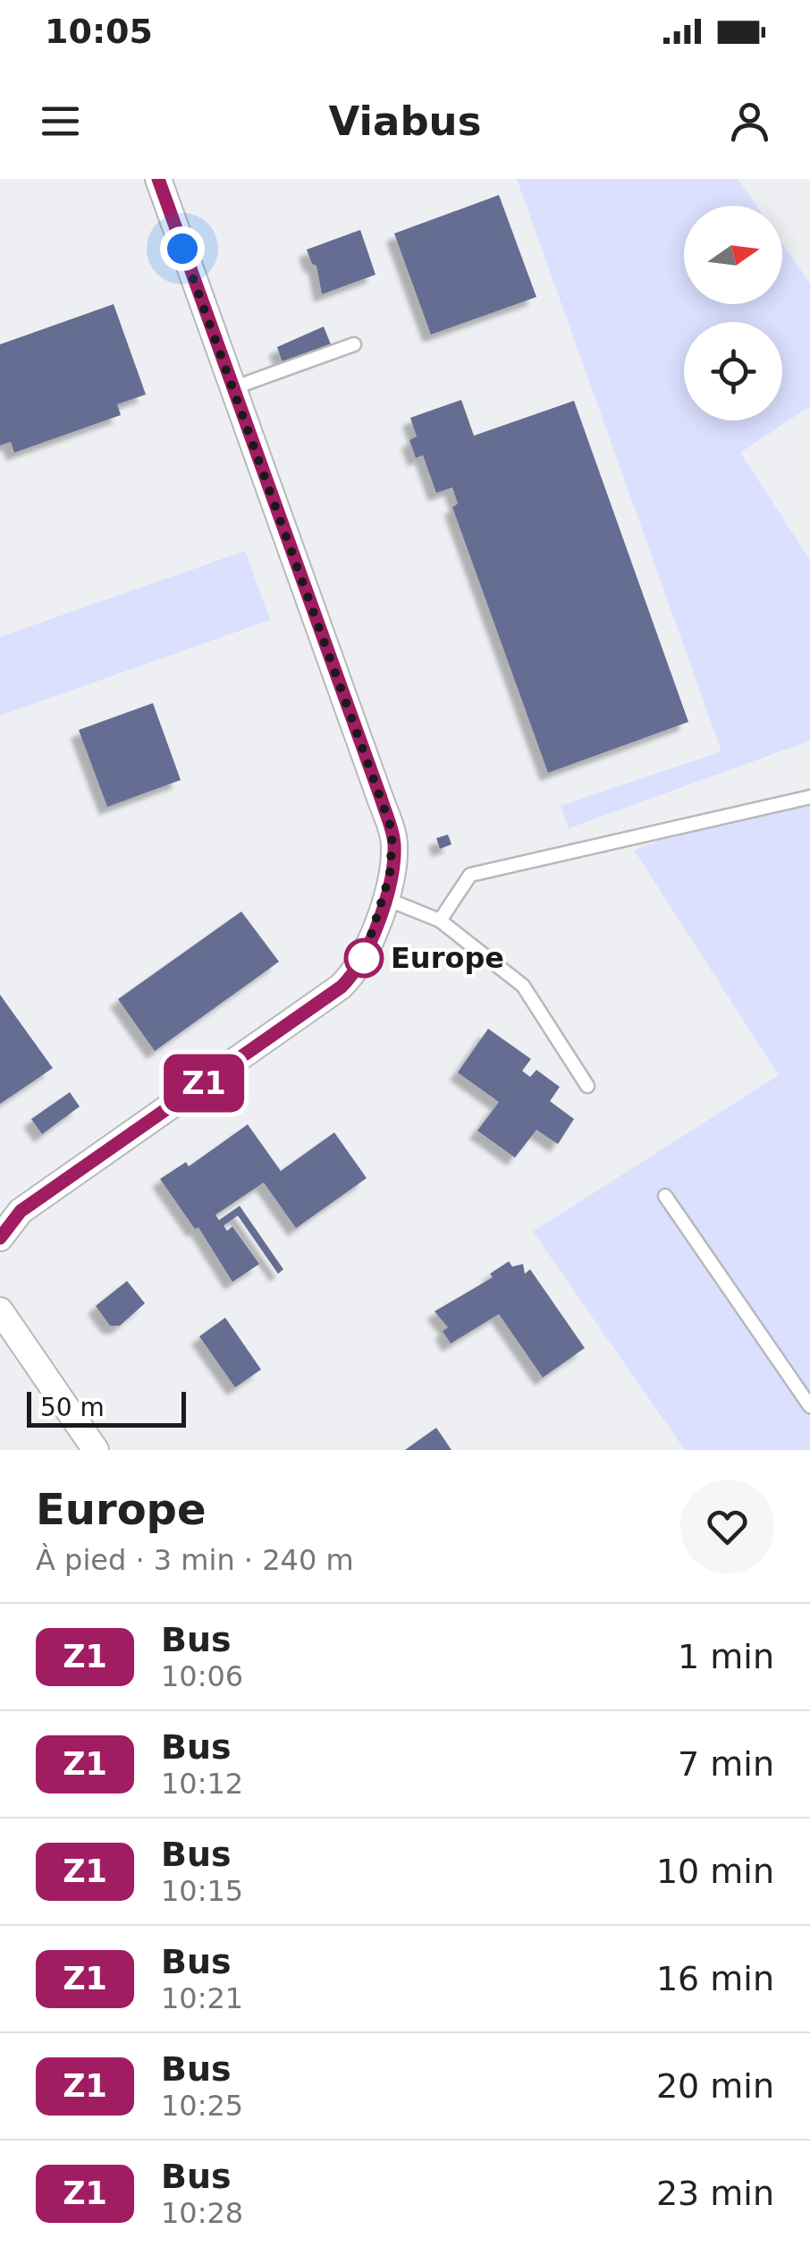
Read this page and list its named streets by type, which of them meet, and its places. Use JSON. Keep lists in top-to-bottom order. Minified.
{"places":["Europe"],"lines":["bus line Z1"],"scale_bar":"50 m","north":"right","page":{"status":"10:05","header":"Viabus","on_map":"Z1","scale":"50 m","heading":["Europe","À pied · 3 min · 240 m"],"list":[{"mark":"Z1","name":"Bus","note":"10:06","value":"1 min"},{"mark":"Z1","name":"Bus","note":"10:12","value":"7 min"},{"mark":"Z1","name":"Bus","note":"10:15","value":"10 min"},{"mark":"Z1","name":"Bus","note":"10:21","value":"16 min"},{"mark":"Z1","name":"Bus","note":"10:25","value":"20 min"},{"mark":"Z1","name":"Bus","note":"10:28","value":"23 min"}]}}
